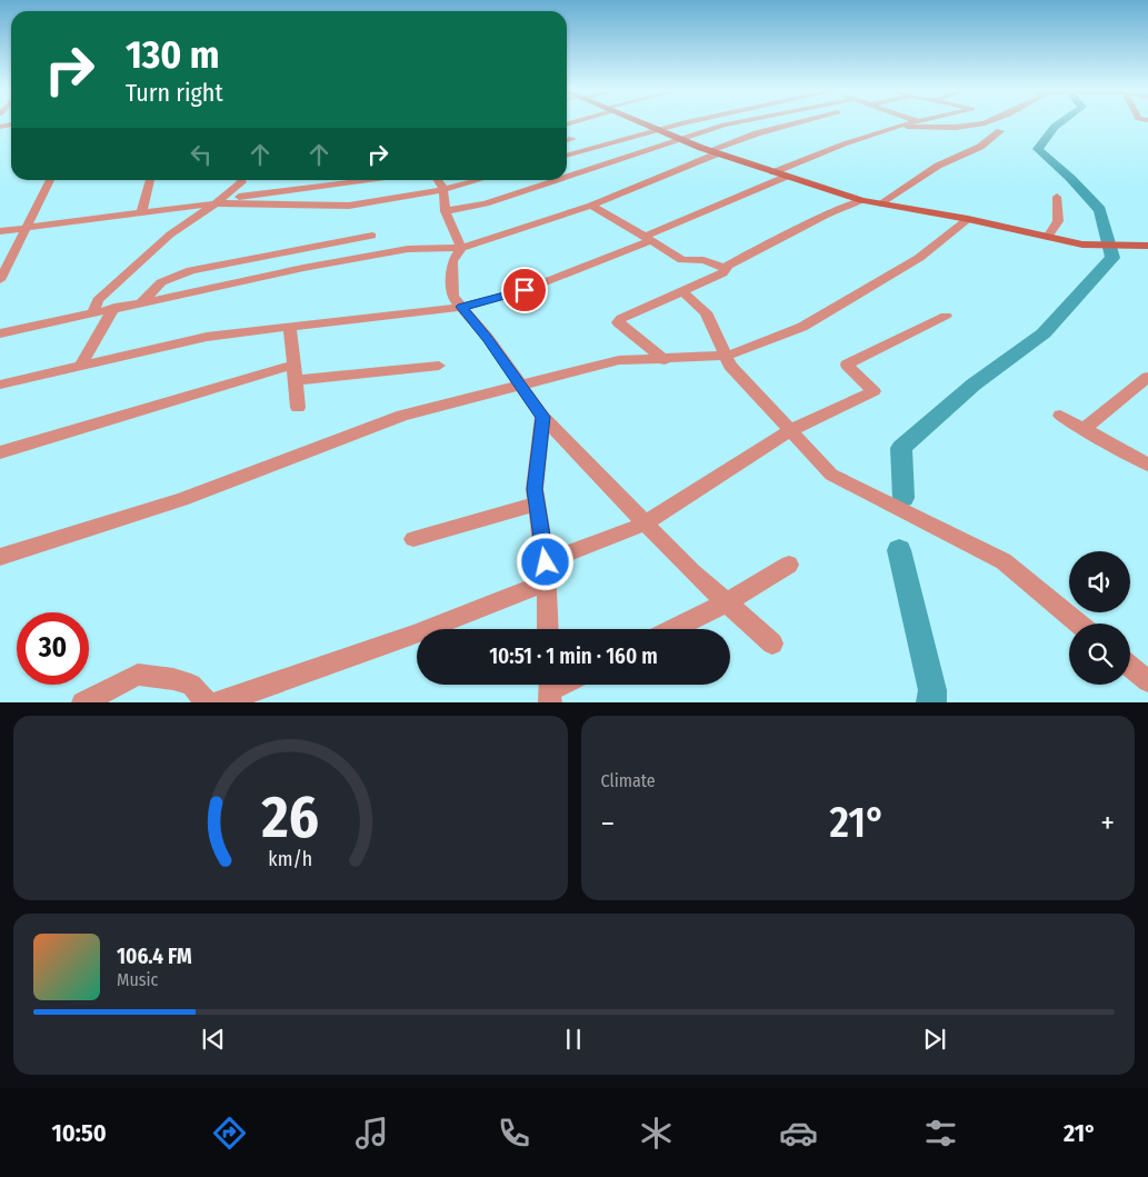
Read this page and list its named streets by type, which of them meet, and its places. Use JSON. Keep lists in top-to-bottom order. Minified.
{"page":{"turn":["130 m","Turn right"],"limit":"30","trip":"10:51 · 1 min · 160 m","tile":"Climate","heat":["−","21°","+"],"song":["106.4 FM","Music"],"tabs":["10:50","21°"],"gauge":["26","km/h"]}}
